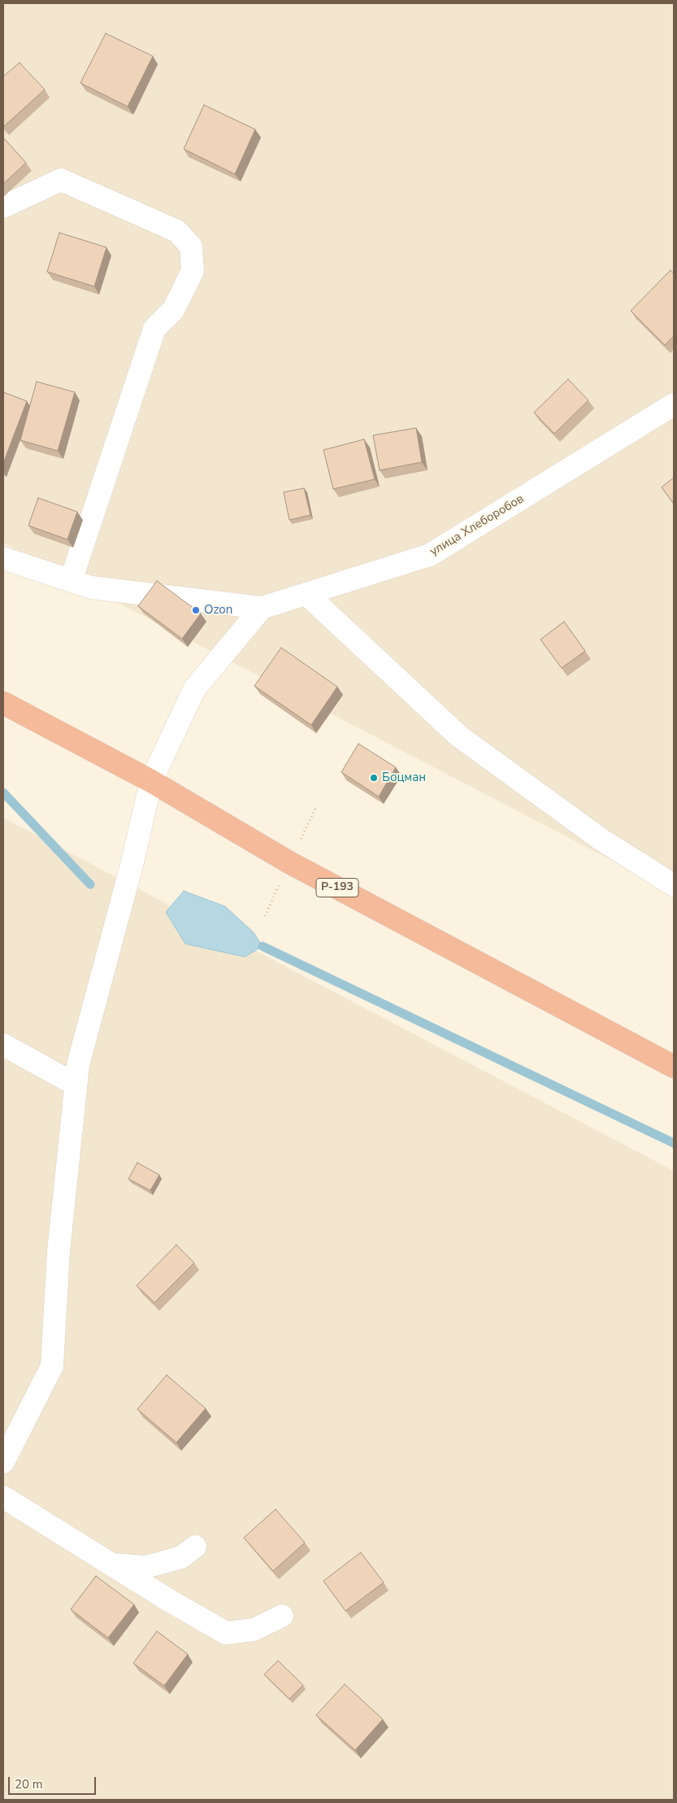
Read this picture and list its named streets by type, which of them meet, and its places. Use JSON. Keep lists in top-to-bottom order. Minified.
{"streets":{"highway":["Р-193"],"street":["улица Хлеборобов"]},"places":["Ozon","Боцман"],"scale_bar":"20 m"}
